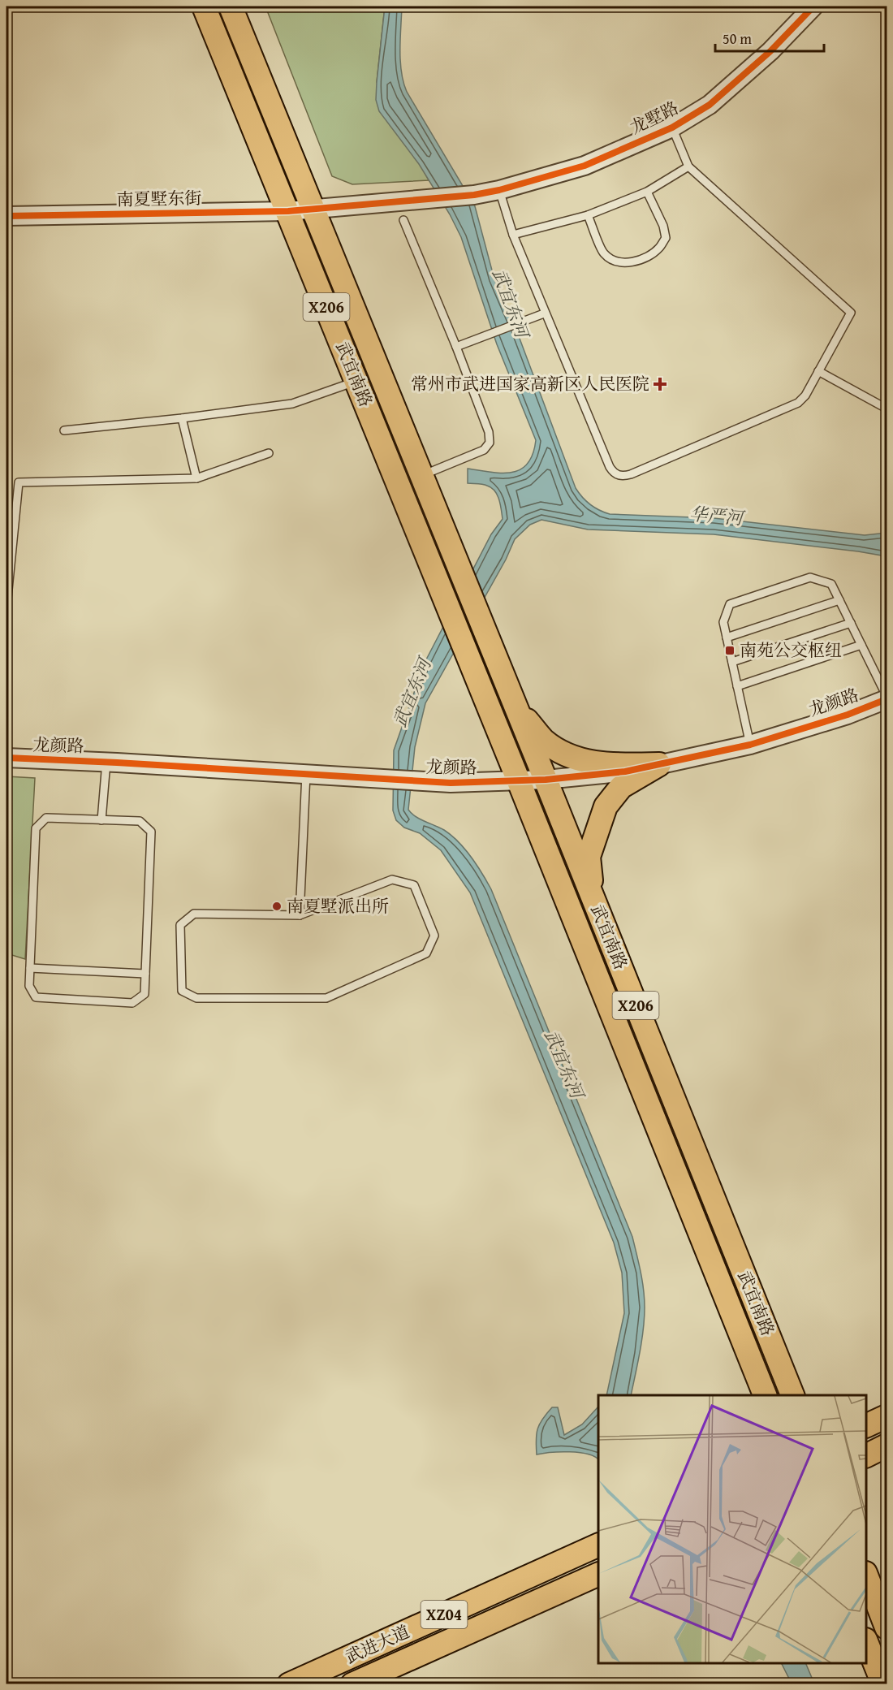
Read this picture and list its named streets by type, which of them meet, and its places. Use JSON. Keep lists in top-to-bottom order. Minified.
{"streets":{"main road":["X206","武宜南路","XZ04","武进大道"],"street":["龙墅路","南夏墅东街","龙颜路"]},"crossings":[["龙墅路","南夏墅东街"],["龙墅路","武宜南路"],["南夏墅东街","武宜南路"],["武宜南路","龙颜路"]],"water":["武宜东河","华严河"],"places":{"health":["常州市武进国家高新区人民医院"],"transit":["南苑公交枢纽"],"other":["南夏墅派出所"]},"scale_bar":"50 m"}
